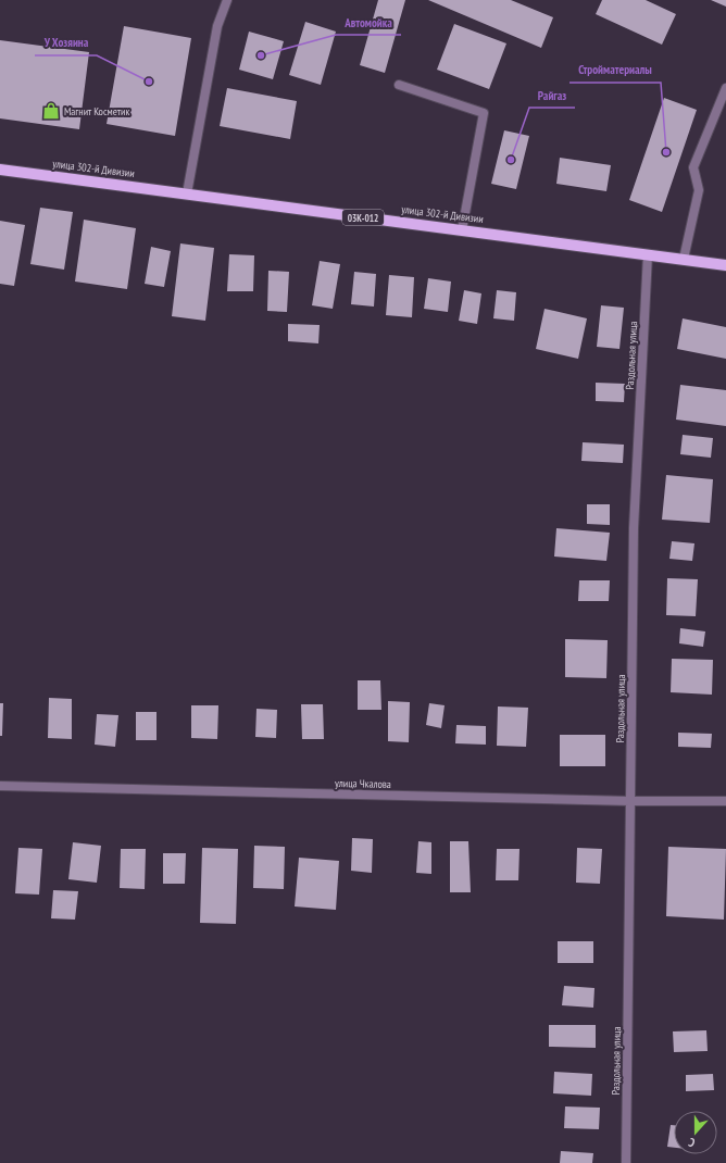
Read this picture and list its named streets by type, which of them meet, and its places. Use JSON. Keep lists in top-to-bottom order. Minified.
{"streets":{"main road":["улица 302-й Дивизии","03К-012"],"street":["Раздольная улица","улица Чкалова"]},"crossings":[["улица 302-й Дивизии","Раздольная улица"],["Раздольная улица","улица Чкалова"]],"places":{"other":["Автомойка","У Хозяина","Стройматериалы","Райгаз"],"shop":["Магнит Косметик"]},"north":"bottom"}
